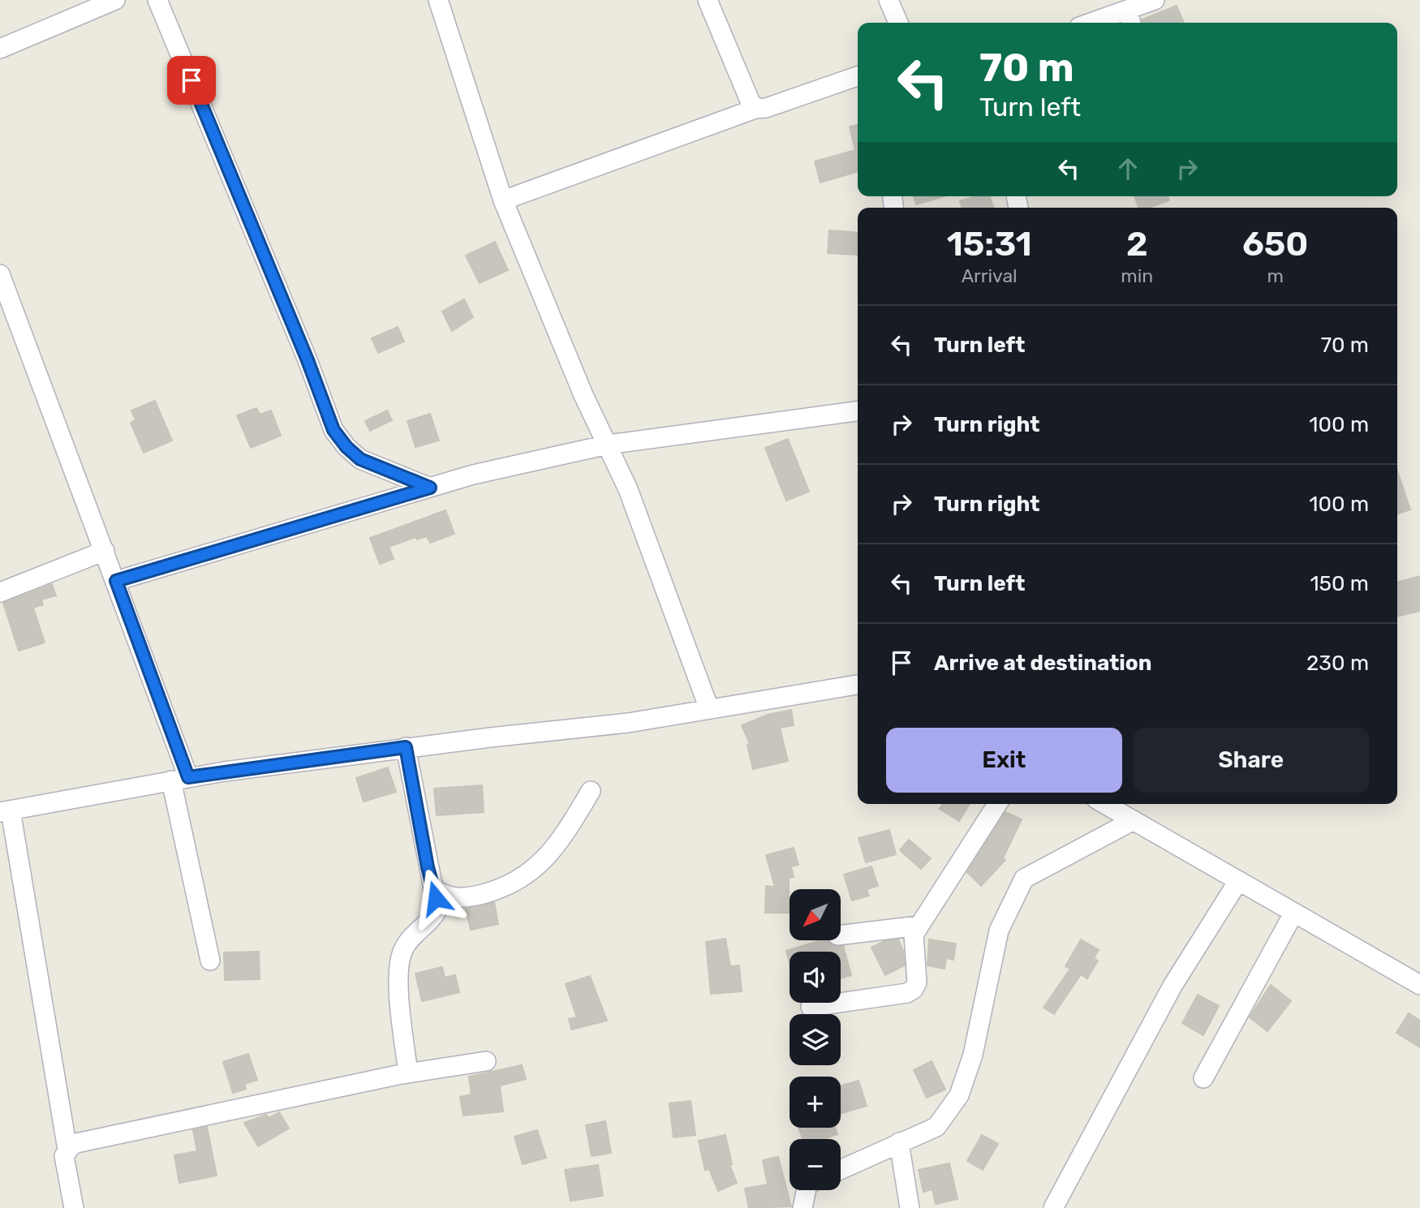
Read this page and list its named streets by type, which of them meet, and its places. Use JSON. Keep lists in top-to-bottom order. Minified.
{"north":"bottom left","page":{"turn":["70 m","Turn left"],"eta":["15:31","Arrival","2","min","650","m"],"list":[{"name":"Turn left","value":"70 m"},{"name":"Turn right","value":"100 m"},{"name":"Turn right","value":"100 m"},{"name":"Turn left","value":"150 m"},{"name":"Arrive at destination","value":"230 m"}],"buttons":["Exit","Share"],"map_buttons":["+","−"]}}
